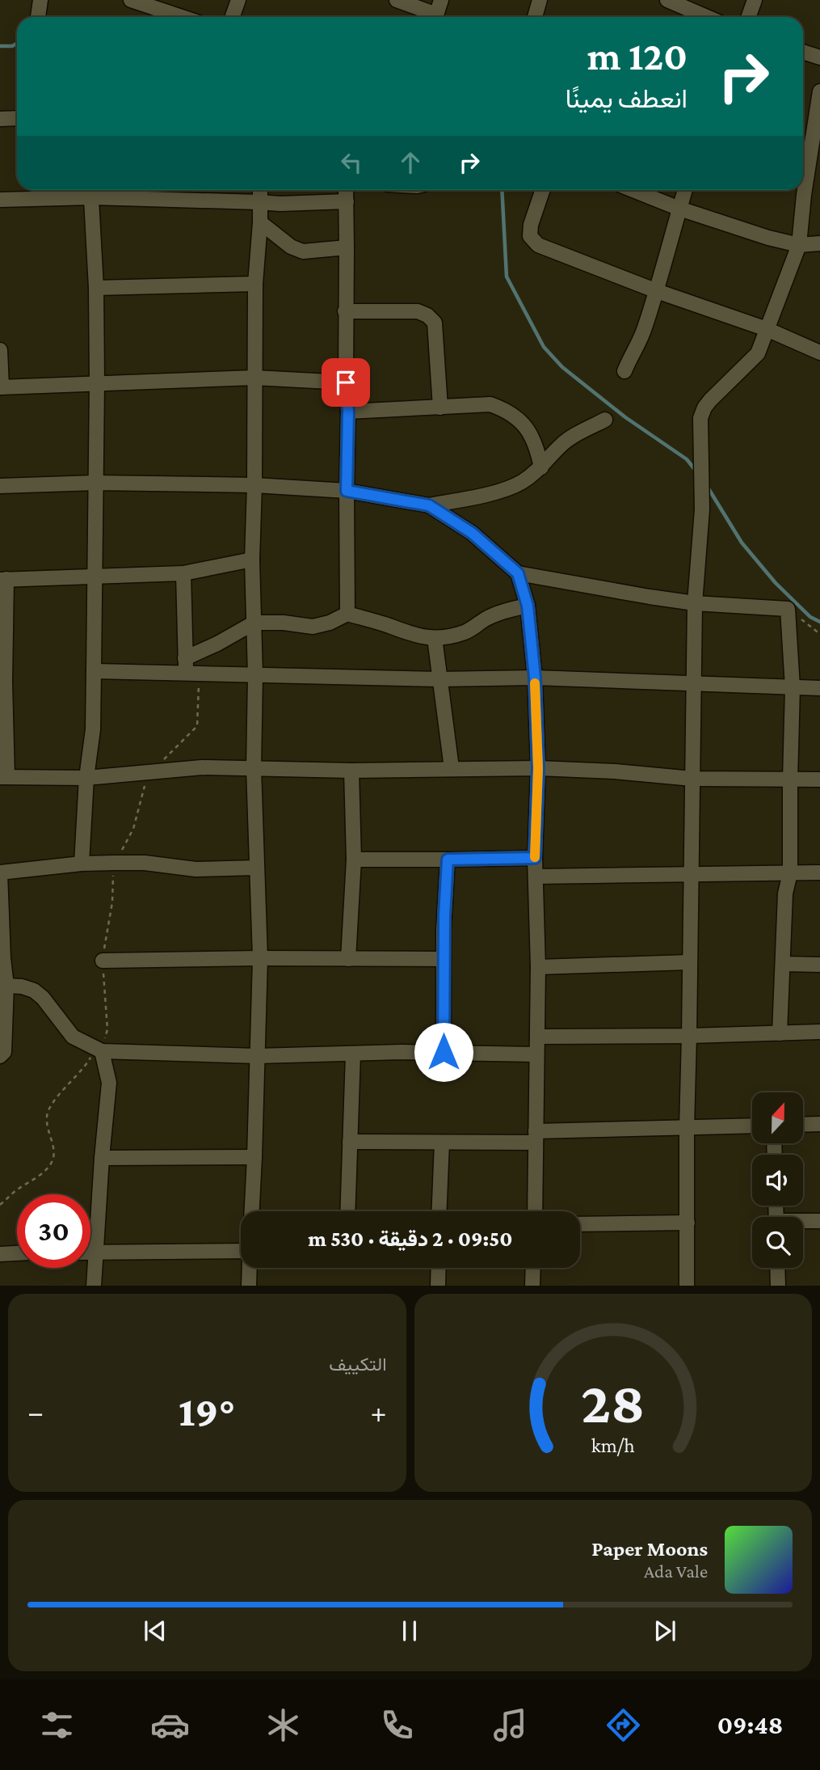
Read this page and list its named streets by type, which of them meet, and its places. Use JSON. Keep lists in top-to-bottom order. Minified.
{"north":"top","page":{"turn":["120 m","انعطف يمينًا"],"limit":"30","trip":"09:50 · 2 دقيقة · 530 m","tile":"التكييف","heat":["−","19°","+"],"song":["Paper Moons","Ada Vale"],"tabs":"09:48","gauge":["28","km/h"]}}
